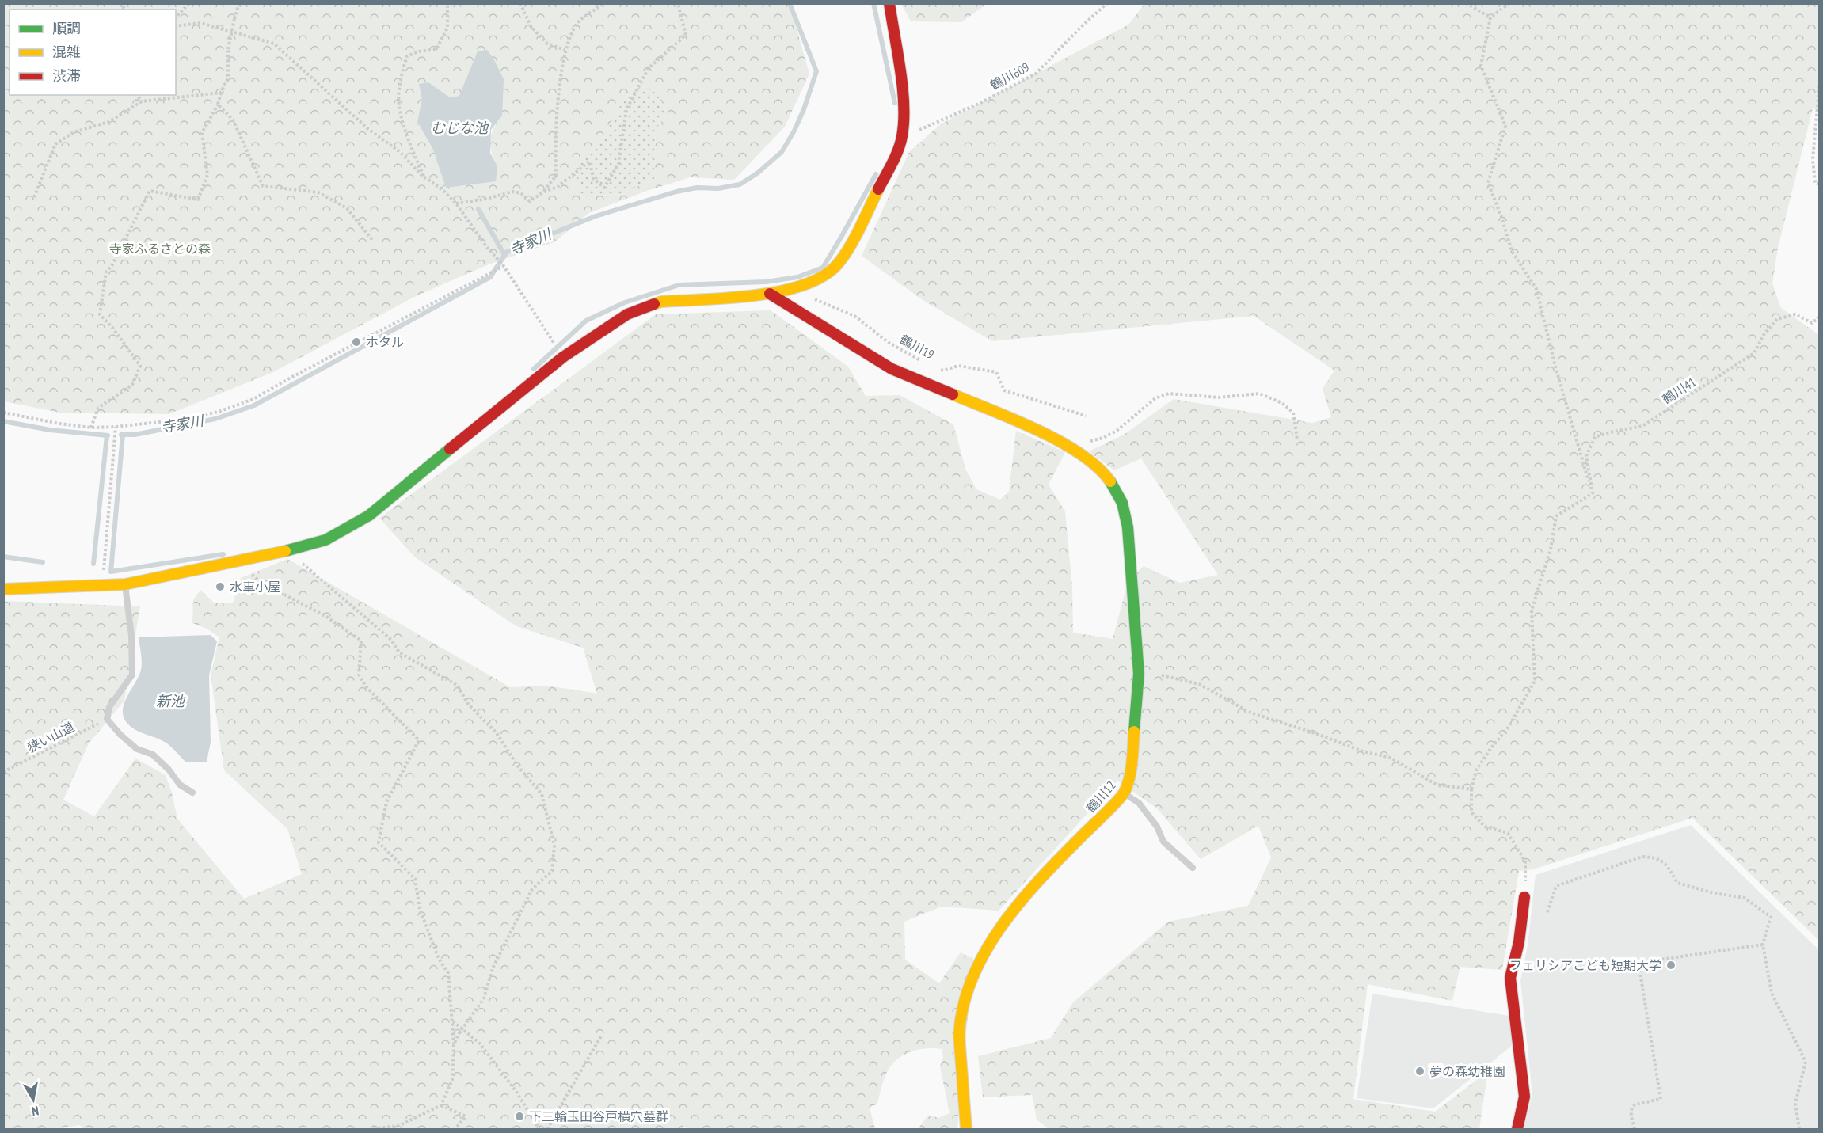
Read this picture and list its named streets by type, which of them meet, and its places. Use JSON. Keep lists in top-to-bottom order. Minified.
{"streets":{"street":["鶴川12"],"path":["鶴川609","鶴川19","鶴川41","狭い山道"]},"water":["むじな池","寺家川","新池"],"parks":["寺家ふるさとの森"],"places":["ホタル","水車小屋","フェリシアこども短期大学","夢の森幼稚園","下三輪玉田谷戸横穴墓群"],"legend":["順調","混雑","渋滞"],"north":"bottom"}
